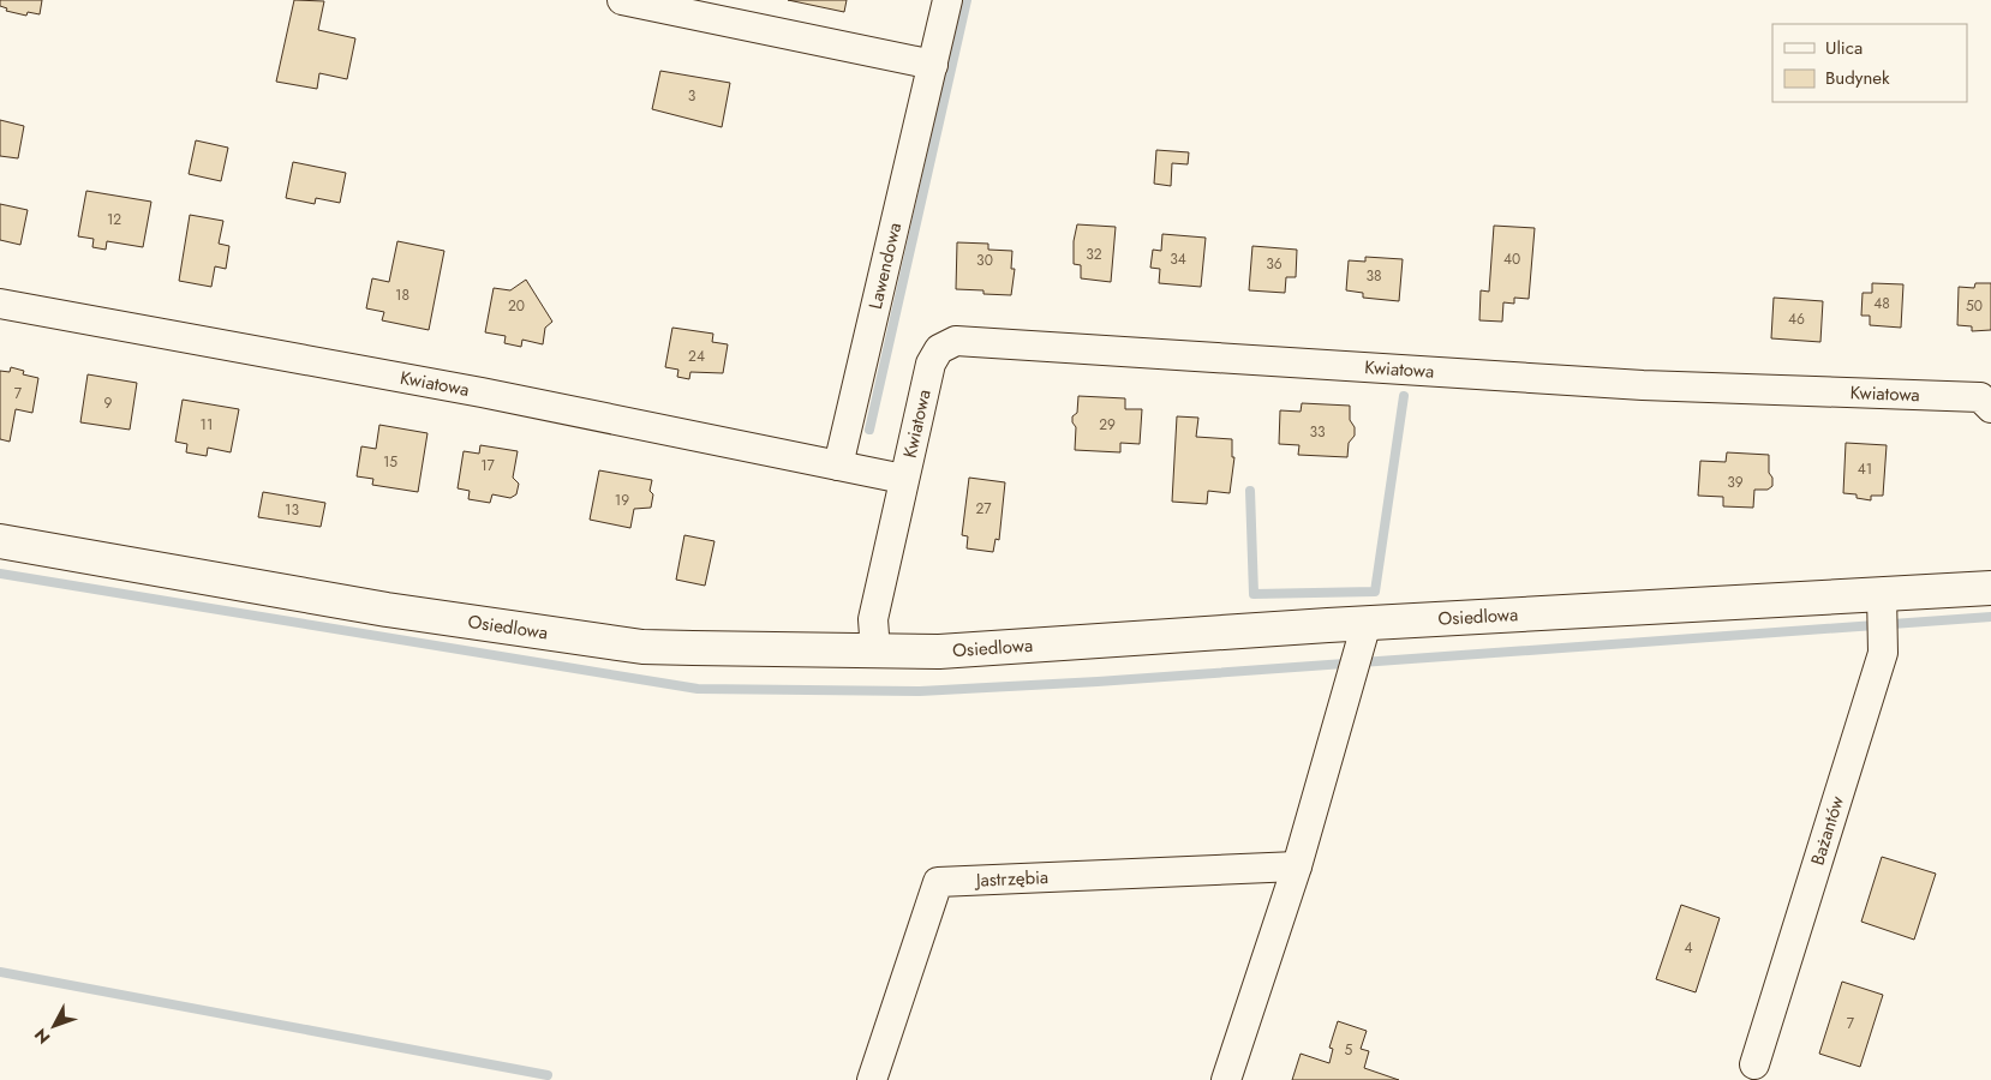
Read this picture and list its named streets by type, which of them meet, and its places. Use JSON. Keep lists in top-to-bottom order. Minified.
{"streets":{"street":["Lawendowa","Kwiatowa","Osiedlowa","Bażantów","Jastrzębia"]},"crossings":[["Lawendowa","Kwiatowa"],["Kwiatowa","Osiedlowa"],["Osiedlowa","Bażantów"]],"house_numbers":["3","12","32","34","40","30","36","38","18","48","20","50","46","24","7","9","11","29","33","15","17","41","39","19","27","13","4","7","5"],"legend":["Ulica","Budynek"],"north":"bottom left"}
